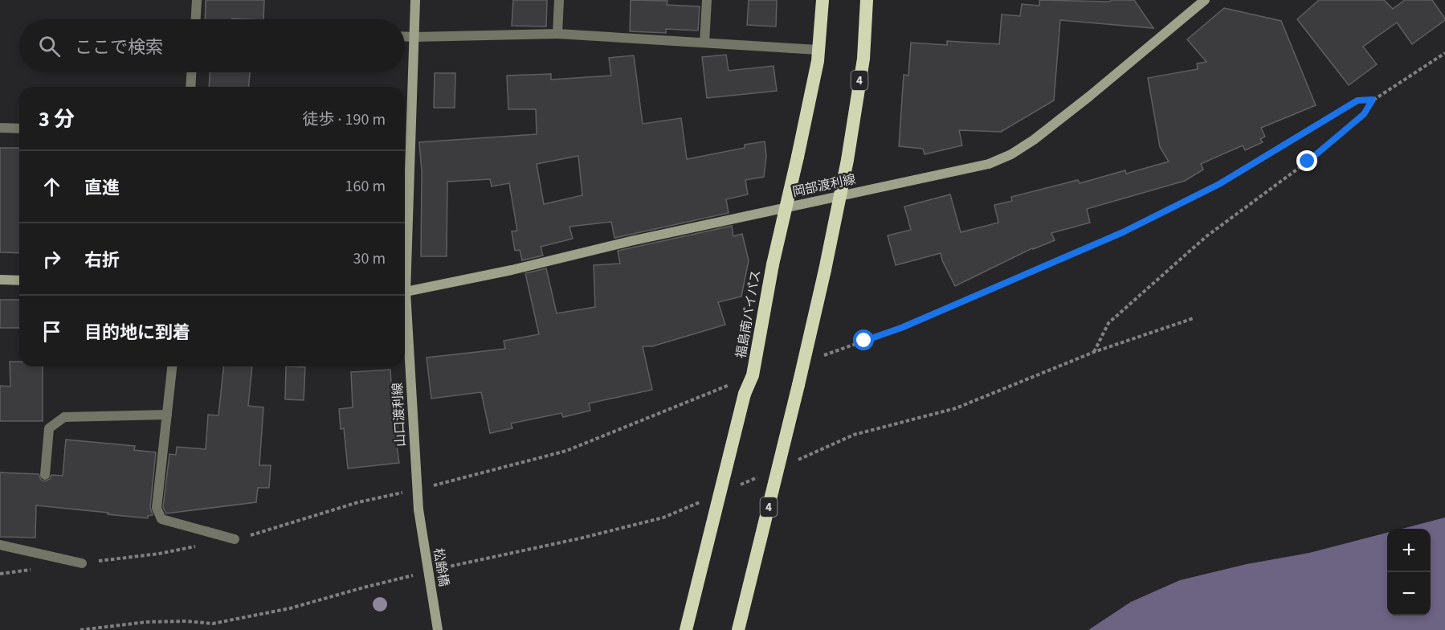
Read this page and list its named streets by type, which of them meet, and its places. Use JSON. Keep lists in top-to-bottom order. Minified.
{"streets":{"highway":["4","福島南バイパス"],"main road":["岡部渡利線","山口渡利線","松齢橋"]},"crossings":[["山口渡利線","松齢橋"]],"page":{"search":"ここで検索","heading":["3 分","徒歩 · 190 m"],"list":[["直進","160 m"],["右折","30 m"],"目的地に到着"],"map_buttons":["+","−"]}}
